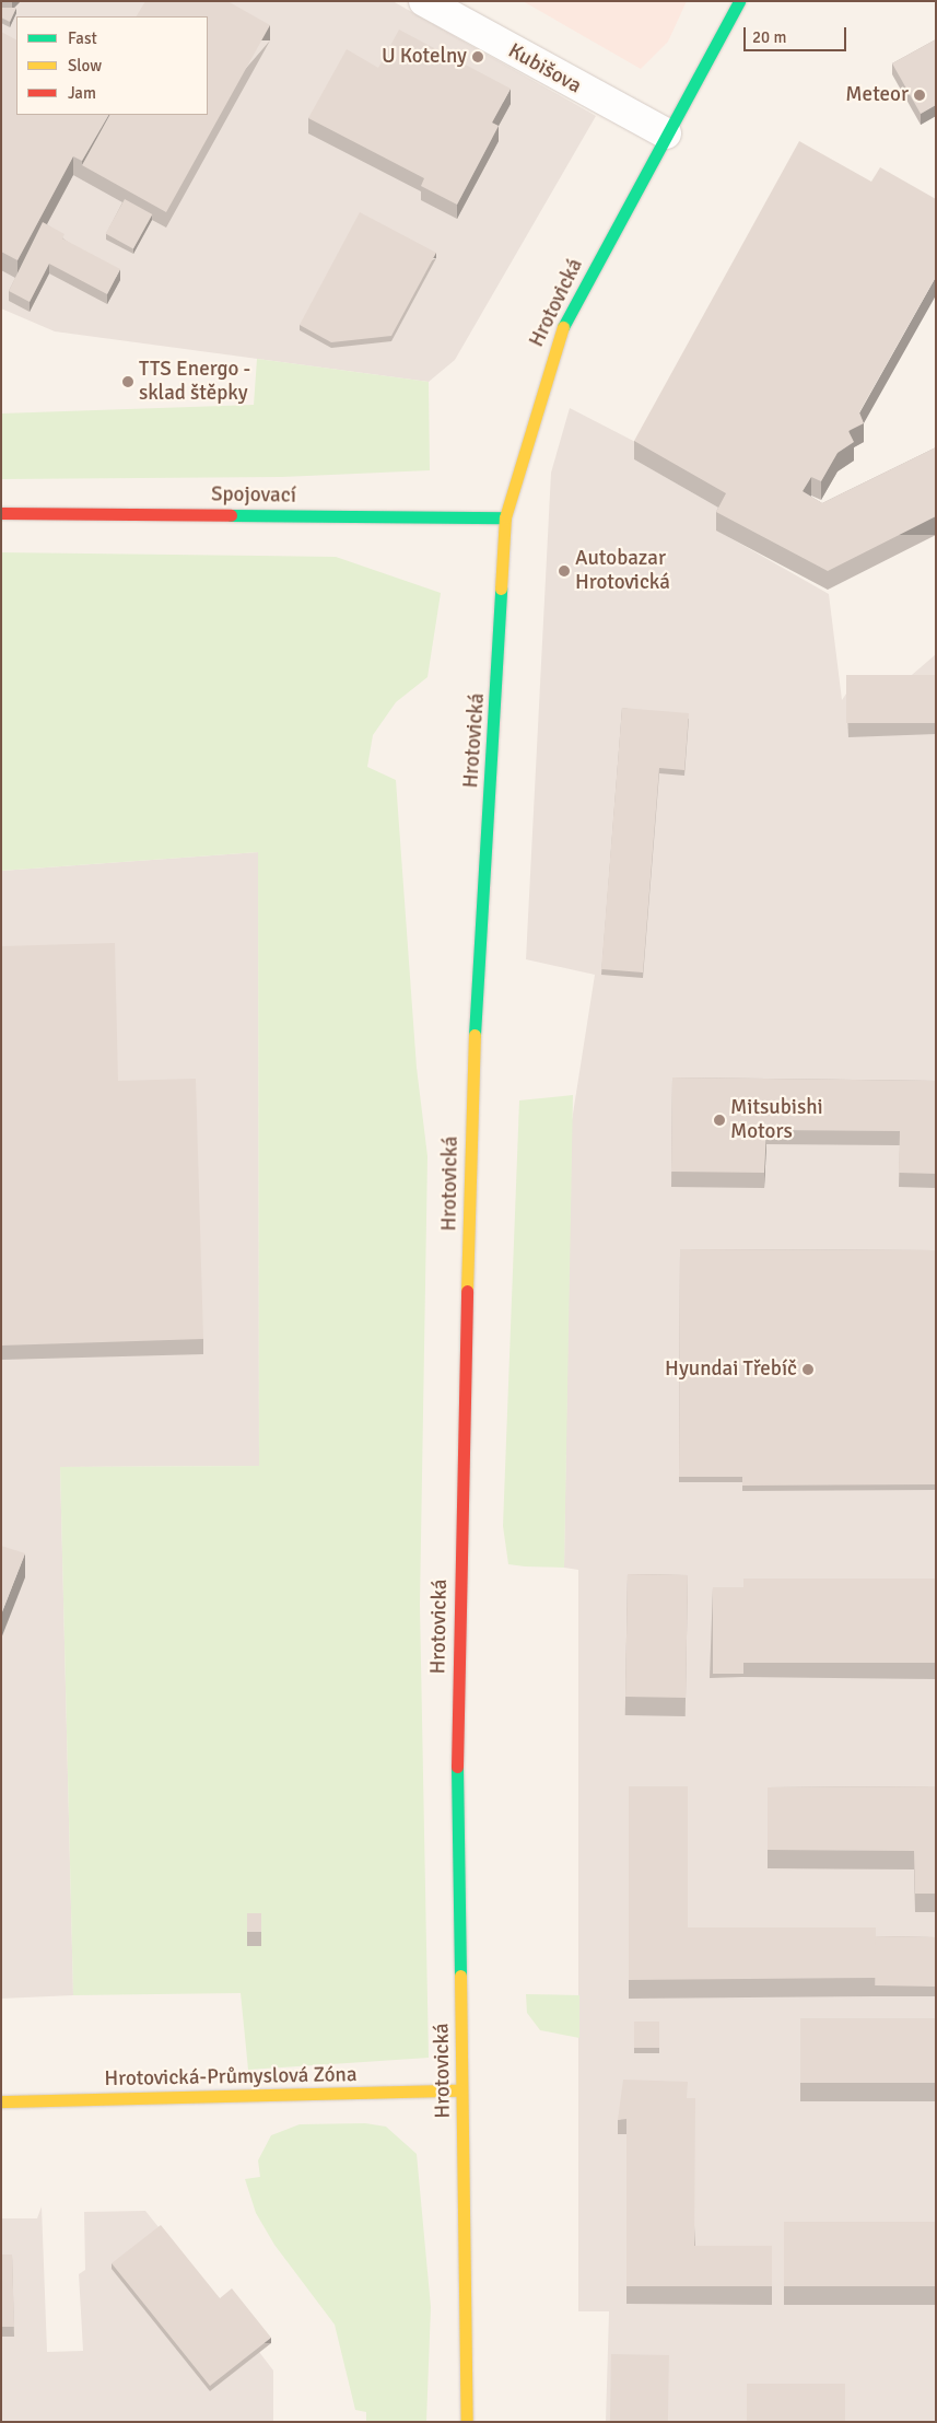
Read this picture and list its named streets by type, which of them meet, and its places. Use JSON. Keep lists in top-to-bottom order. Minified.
{"streets":{"main road":["Hrotovická","Spojovací","Hrotovická-Průmyslová Zóna"],"street":["Kubišova"]},"crossings":[["Kubišova","Hrotovická"],["Hrotovická","Spojovací"],["Hrotovická","Hrotovická-Průmyslová Zóna"]],"places":["U Kotelny","Meteor","TTS Energo - sklad štěpky","Autobazar Hrotovická","Mitsubishi Motors","Hyundai Třebíč"],"legend":["Fast","Slow","Jam"],"scale_bar":"20 m"}
